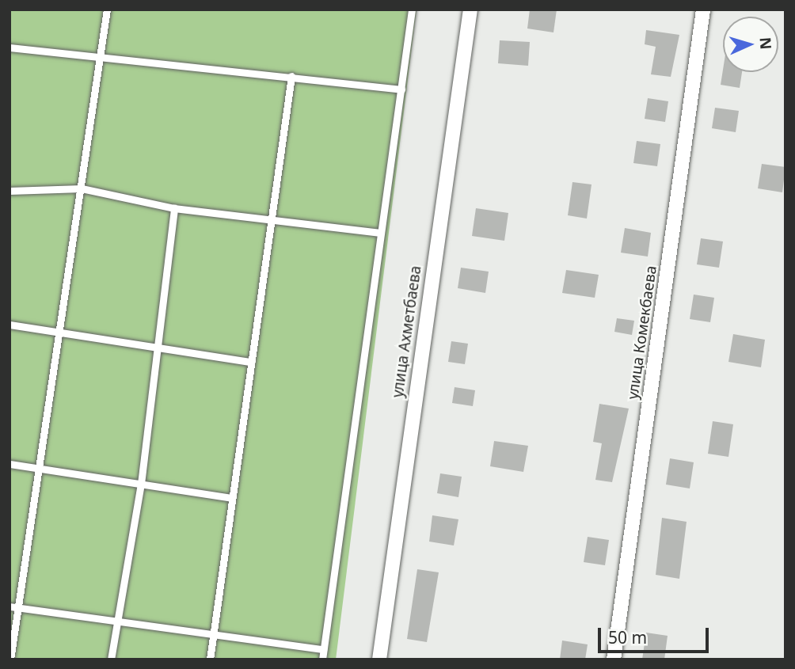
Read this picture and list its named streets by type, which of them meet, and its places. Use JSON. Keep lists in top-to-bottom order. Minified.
{"streets":{"street":["улица Ахметбаева","улица Комекбаева"]},"scale_bar":"50 m","north":"right"}
